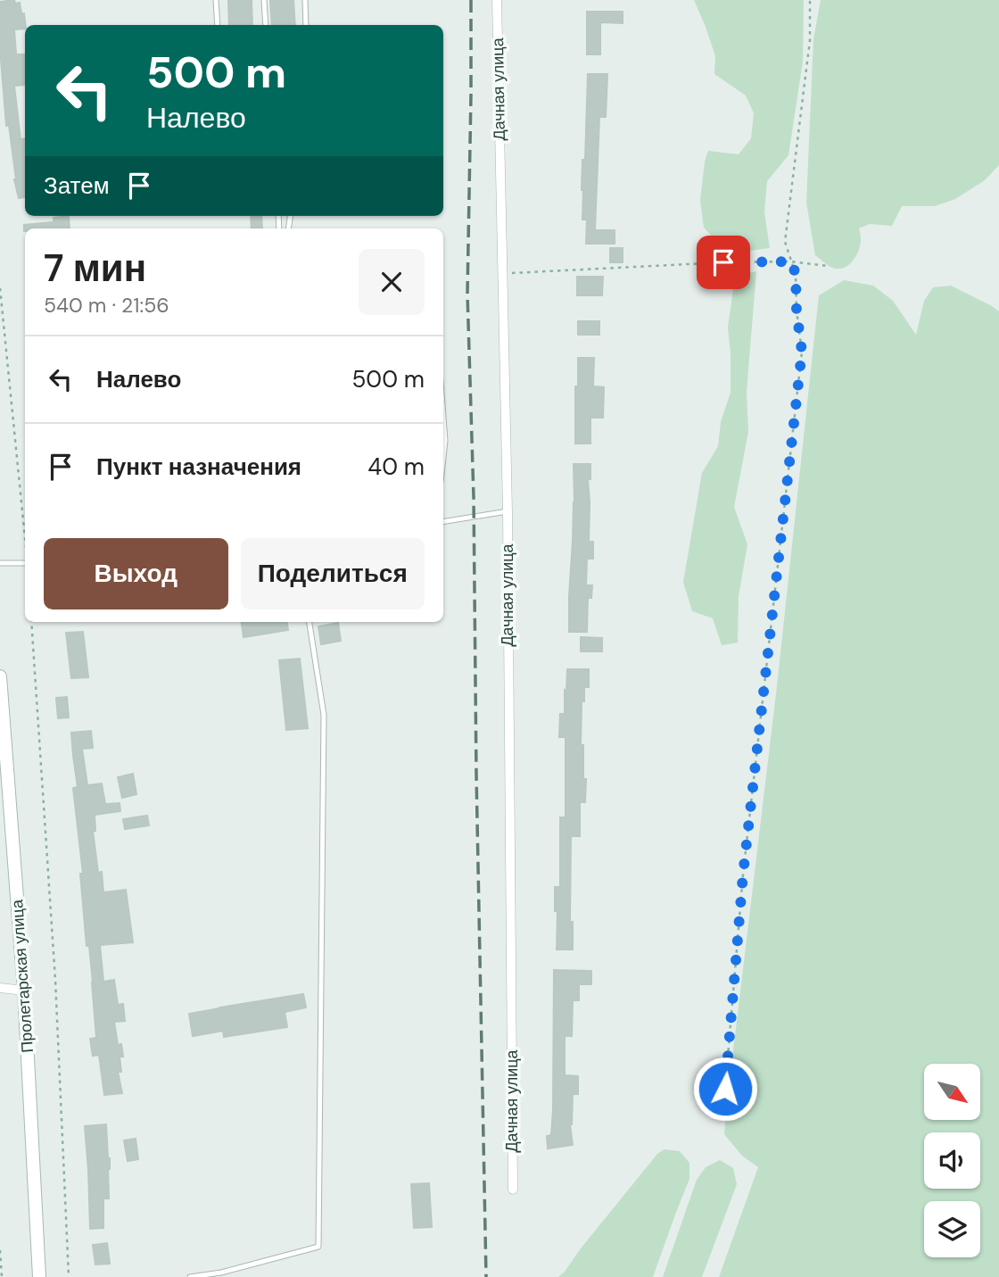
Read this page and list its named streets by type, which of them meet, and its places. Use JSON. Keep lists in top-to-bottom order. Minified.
{"streets":{"main road":["Пролетарская улица"],"street":["Дачная улица"]},"north":"bottom right","page":{"turn":["500 m","Налево"],"then":"Затем","heading":["7 мин","540 m · 21:56"],"list":[{"name":"Налево","value":"500 m"},{"name":"Пункт назначения","value":"40 m"}],"buttons":["Выход","Поделиться"]}}
